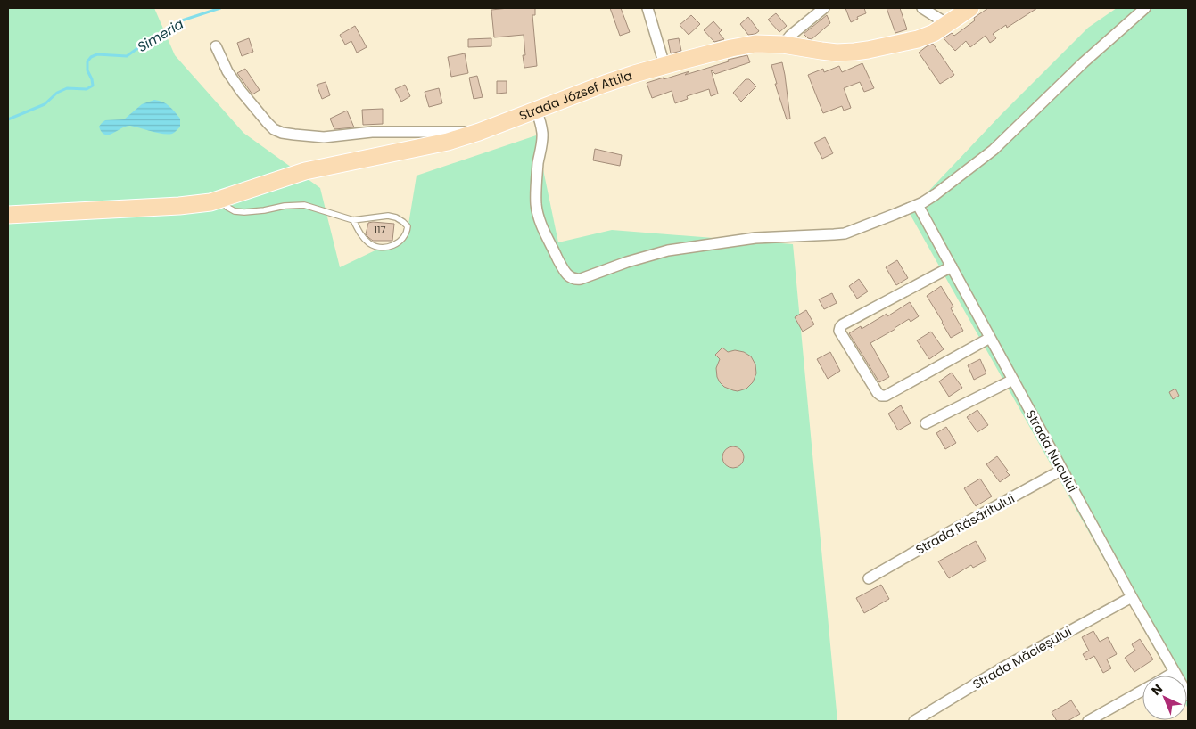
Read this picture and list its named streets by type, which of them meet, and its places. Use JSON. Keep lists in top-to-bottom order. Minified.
{"streets":{"main road":["Strada József Attila"],"street":["Strada Nucului","Strada Răsăritului","Strada Măcieșului"]},"crossings":[["Strada Nucului","Strada Răsăritului"],["Strada Nucului","Strada Măcieșului"]],"water":["Simeria"],"house_numbers":["117"],"north":"top left"}
